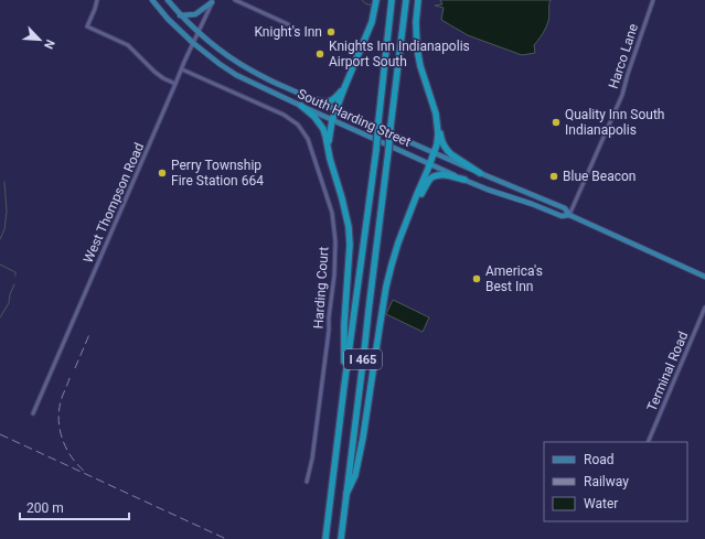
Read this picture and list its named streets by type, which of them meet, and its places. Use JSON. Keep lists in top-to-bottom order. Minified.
{"streets":{"highway":["I 465"],"main road":["South Harding Street"],"street":["Harco Lane","West Thompson Road","Harding Court","Terminal Road"]},"crossings":[["Harco Lane","South Harding Street"],["South Harding Street","West Thompson Road"],["West Thompson Road","Harding Court"]],"places":["Knight's Inn","Knights Inn Indianapolis Airport South","Quality Inn South Indianapolis","Perry Township Fire Station 664","Blue Beacon","America's Best Inn"],"legend":["Road","Railway","Water"],"scale_bar":"200 m","north":"bottom right"}
